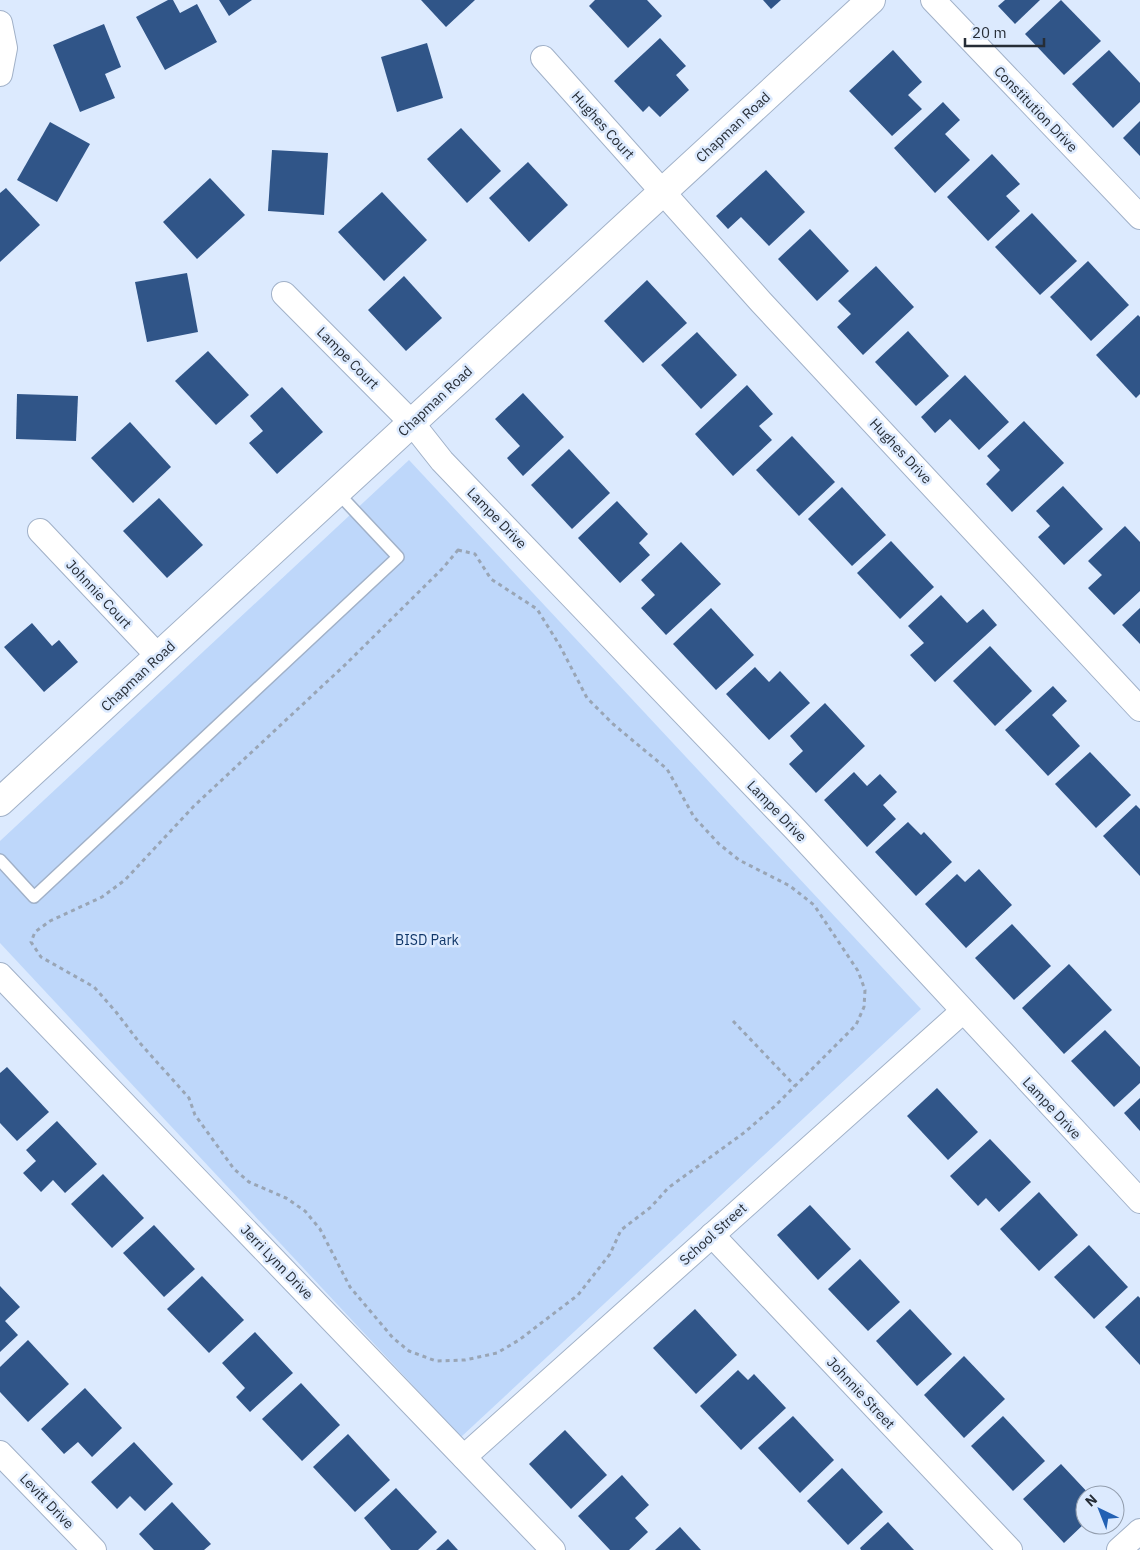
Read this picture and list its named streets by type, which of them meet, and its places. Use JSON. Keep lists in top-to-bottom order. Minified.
{"streets":{"street":["Constitution Drive","Hughes Court","Chapman Road","Lampe Court","Hughes Drive","Lampe Drive","Johnnie Court","School Street","Jerri Lynn Drive","Johnnie Street","Levitt Drive"]},"crossings":[["Hughes Court","Chapman Road"],["Hughes Court","Hughes Drive"],["Chapman Road","Lampe Court"],["Chapman Road","Hughes Drive"],["Chapman Road","Lampe Drive"],["Chapman Road","Johnnie Court"],["Lampe Court","Lampe Drive"],["Lampe Drive","School Street"],["School Street","Jerri Lynn Drive"],["School Street","Johnnie Street"]],"parks":["BISD Park"],"scale_bar":"20 m","north":"top left"}
